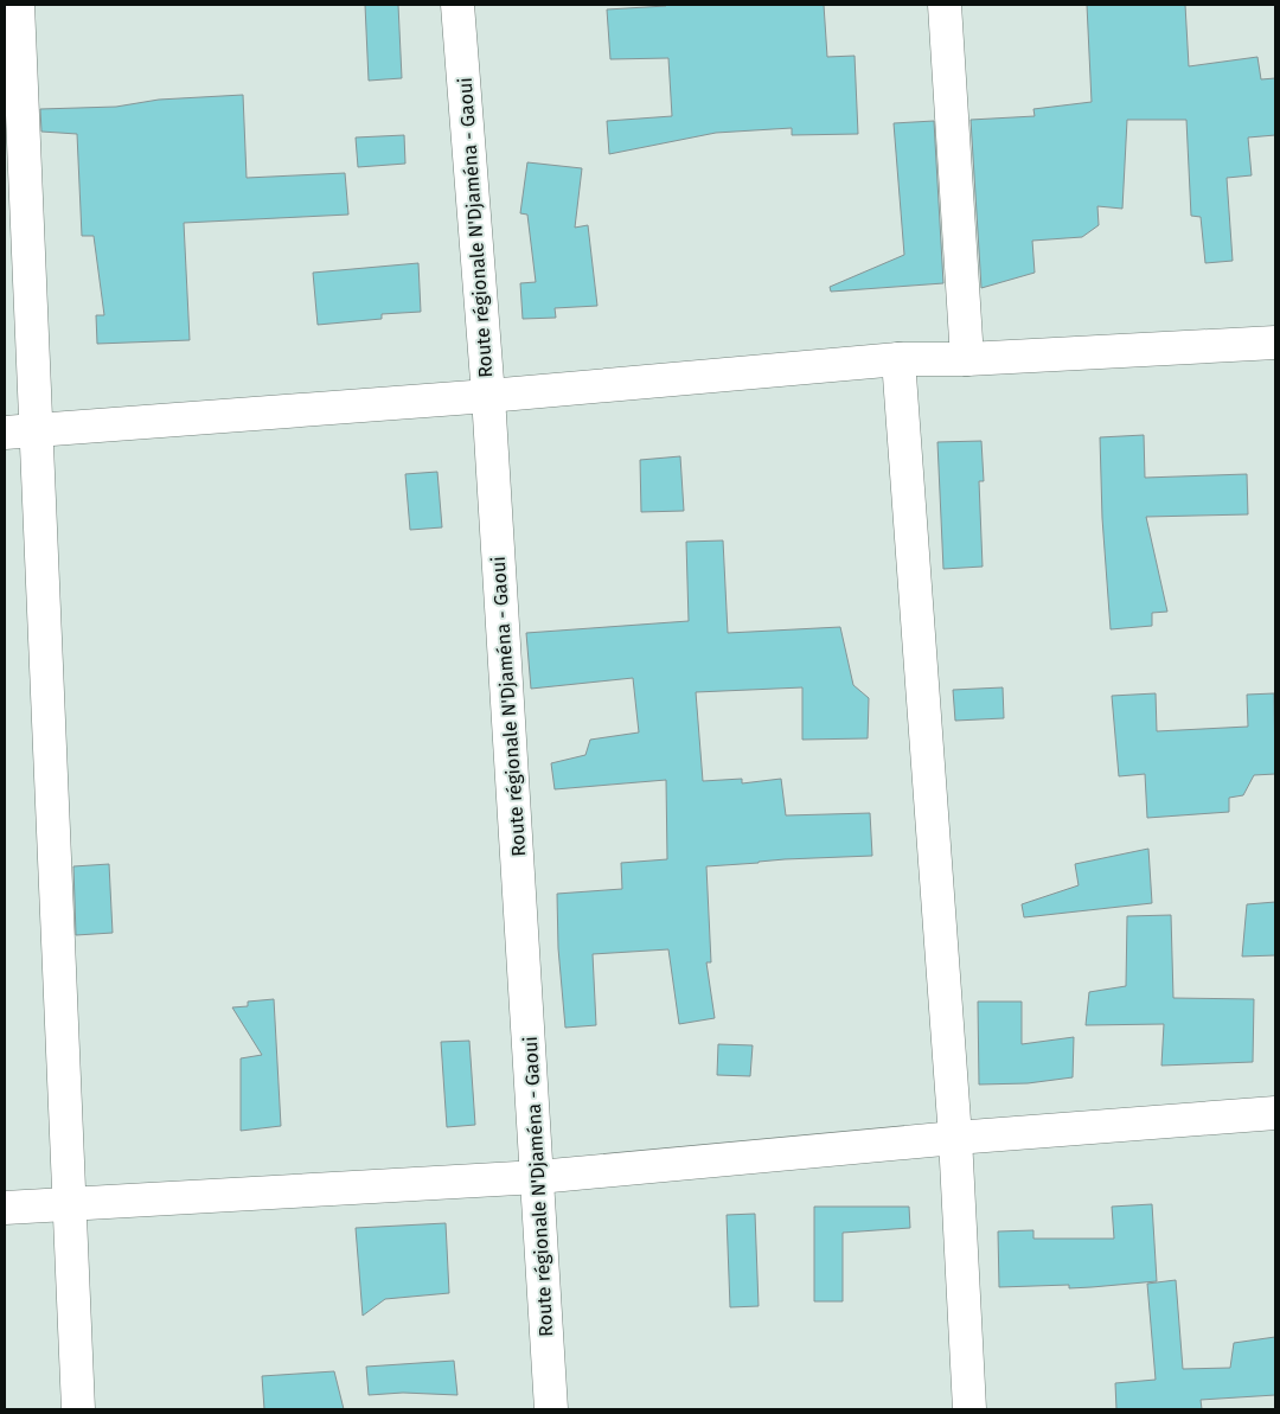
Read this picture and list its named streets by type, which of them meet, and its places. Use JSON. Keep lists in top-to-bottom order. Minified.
{"streets":{"street":["Route régionale N'Djaména - Gaoui"]}}
